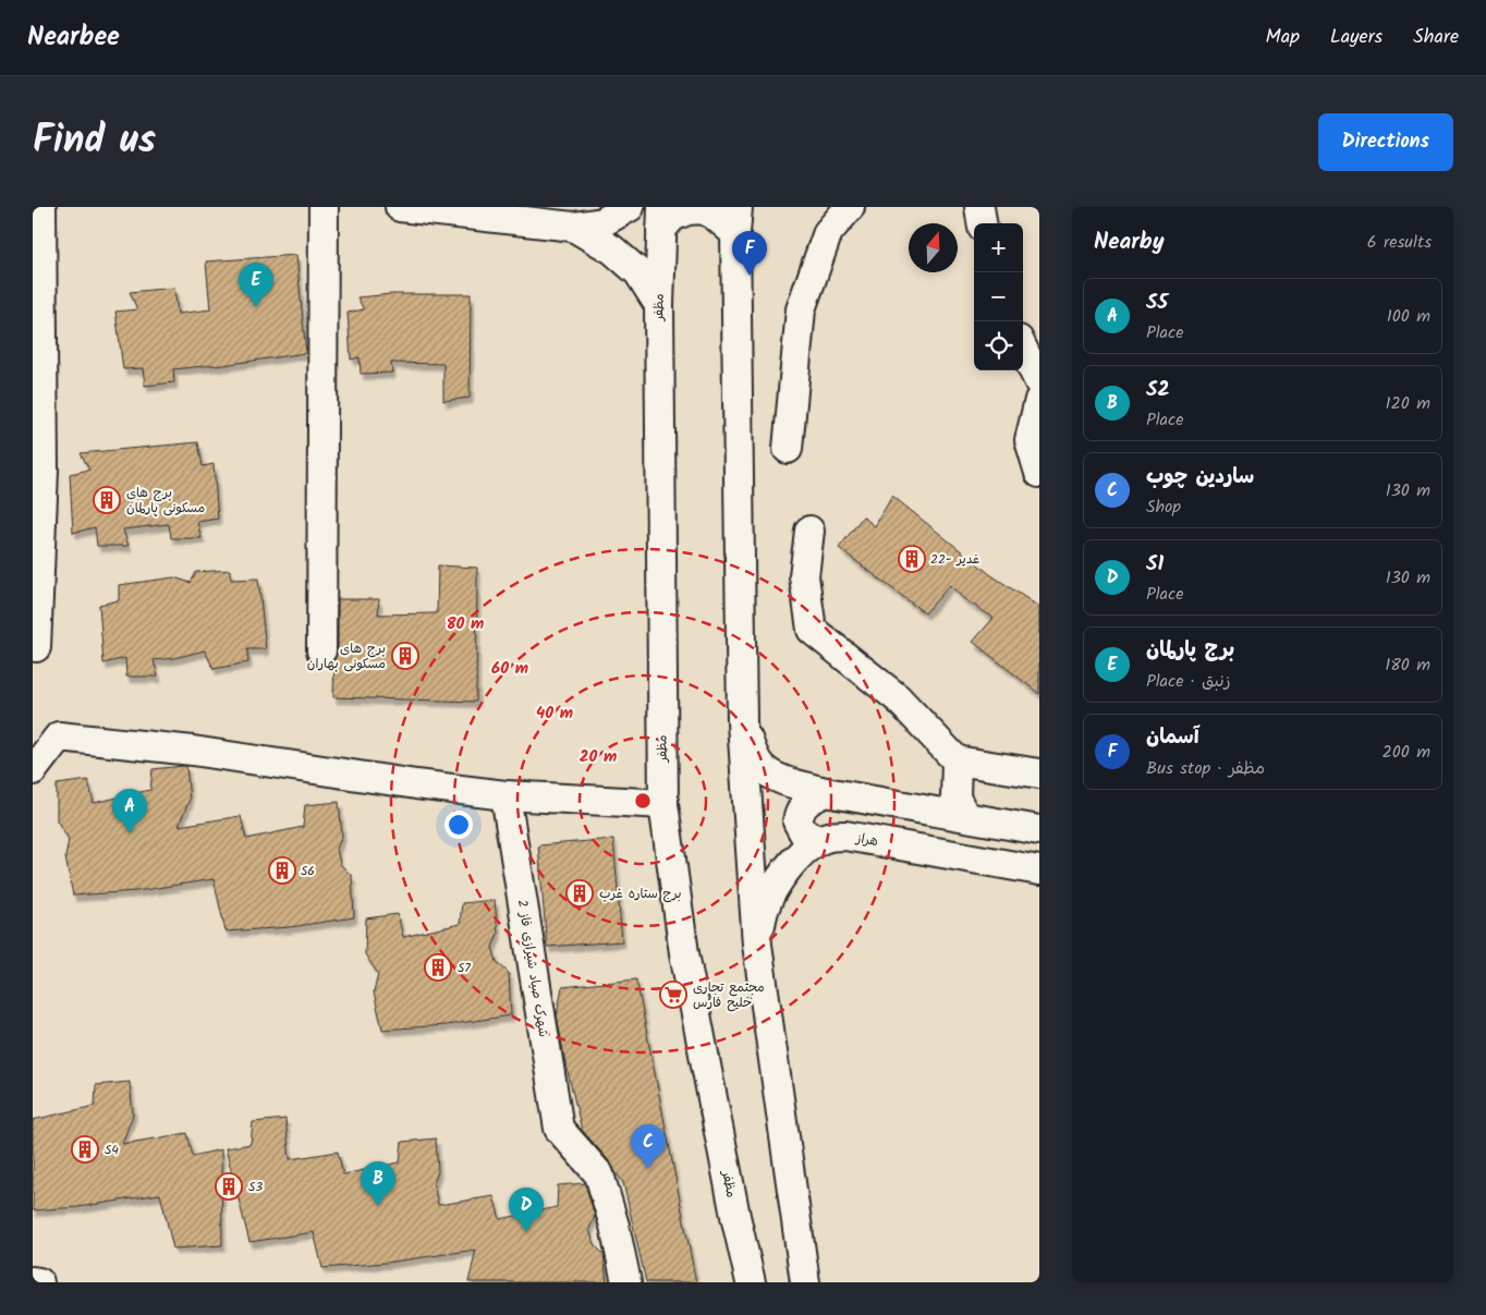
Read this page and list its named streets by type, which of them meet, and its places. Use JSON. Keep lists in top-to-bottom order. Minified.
{"streets":{"street":["مظفر","هراز","شهرک صیاد شیرازی فاز 2"]},"places":{"building":["برج های مسکونی پارلمان","22- غدیر","برج های مسکونی بهاران","S6","برج ستاره غرب","S7","S4","S3"],"supermarket":["مجتمع تجاری خلیح فارس"]},"north":"top","page":{"header":"Nearbee","nav":["Map","Layers","Share"],"title":"Find us","buttons":"Directions","heading":["Nearby","6 results"],"map_buttons":["+","−"],"pins":["F","E","A","C","B","D"],"list":[{"mark":"A","name":"S5","note":"Place","value":"100 m"},{"mark":"B","name":"S2","note":"Place","value":"120 m"},{"mark":"C","name":"ساردین چوب","note":"Shop","value":"130 m"},{"mark":"D","name":"S1","note":"Place","value":"130 m"},{"mark":"E","name":"برج پارلمان","note":"Place · زنبق","value":"180 m"},{"mark":"F","name":"آسمان","note":"Bus stop · مظفر","value":"200 m"}]},"rings":["80 m","60 m","40 m","20 m"]}
